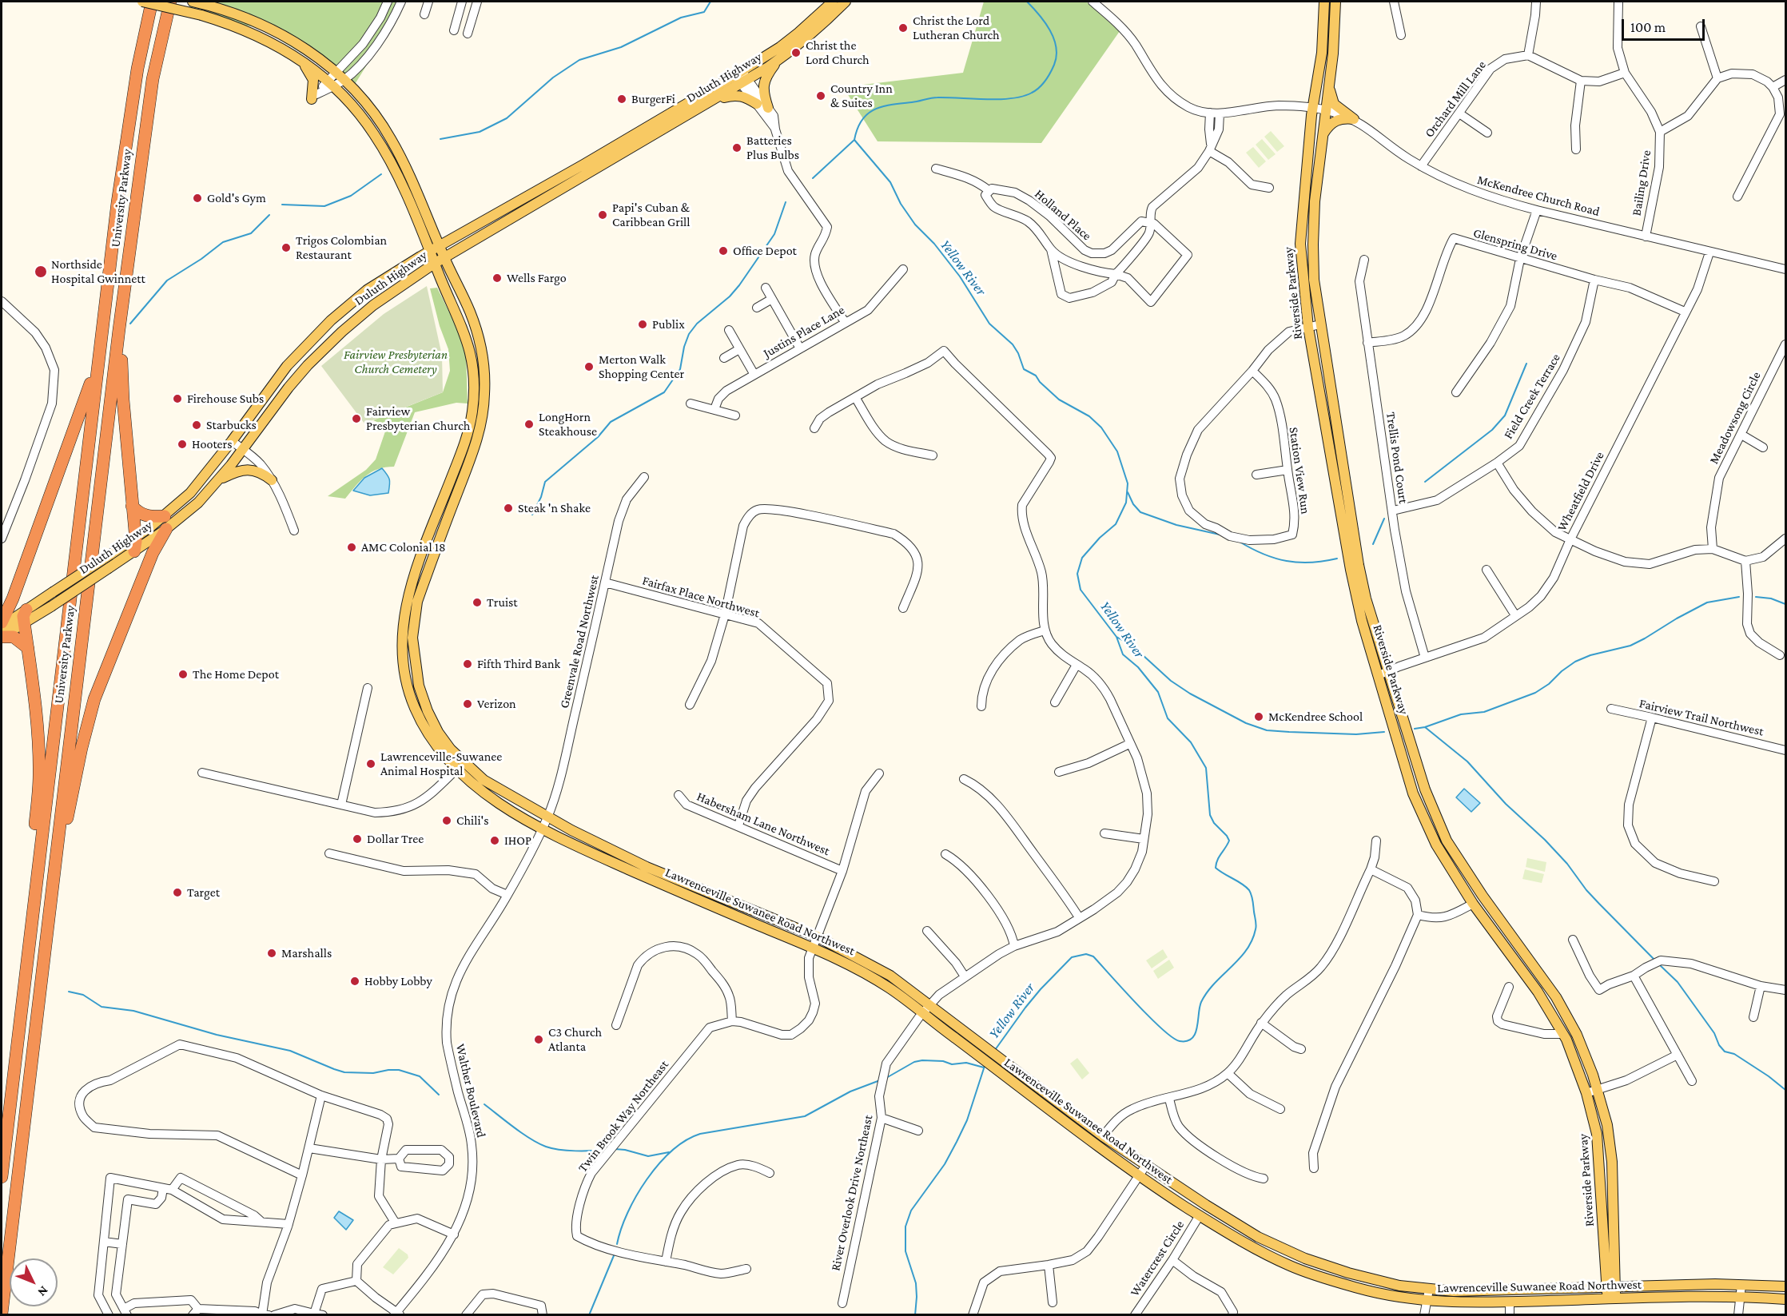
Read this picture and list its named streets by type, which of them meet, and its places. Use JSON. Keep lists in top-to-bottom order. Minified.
{"streets":{"highway":["University Parkway"],"main road":["Duluth Highway","Riverside Parkway","Lawrenceville Suwanee Road Northwest"],"street":["Orchard Mill Lane","Bailing Drive","McKendree Church Road","Holland Place","Glenspring Drive","Justins Place Lane","Field Creek Terrace","Meadowsong Circle","Trellis Pond Court","Station View Run","Wheatfield Drive","Fairfax Place Northwest","Greenvale Road Northwest","Fairview Trail Northwest","Habersham Lane Northwest","Walther Boulevard","Twin Brook Way Northeast","River Overlook Drive Northeast","Watercrest Circle"]},"crossings":[["Duluth Highway","Lawrenceville Suwanee Road Northwest"],["Orchard Mill Lane","McKendree Church Road"],["Bailing Drive","McKendree Church Road"],["McKendree Church Road","Riverside Parkway"],["McKendree Church Road","Wheatfield Drive"],["Glenspring Drive","Field Creek Terrace"],["Glenspring Drive","Trellis Pond Court"],["Glenspring Drive","Wheatfield Drive"],["Riverside Parkway","Station View Run"],["Riverside Parkway","Wheatfield Drive"],["Riverside Parkway","Lawrenceville Suwanee Road Northwest"],["Field Creek Terrace","Trellis Pond Court"],["Trellis Pond Court","Wheatfield Drive"],["Fairfax Place Northwest","Greenvale Road Northwest"],["Fairfax Place Northwest","Habersham Lane Northwest"],["Greenvale Road Northwest","Lawrenceville Suwanee Road Northwest"],["Greenvale Road Northwest","Walther Boulevard"],["Habersham Lane Northwest","Twin Brook Way Northeast"],["Lawrenceville Suwanee Road Northwest","Walther Boulevard"],["Lawrenceville Suwanee Road Northwest","Twin Brook Way Northeast"],["Lawrenceville Suwanee Road Northwest","River Overlook Drive Northeast"],["Lawrenceville Suwanee Road Northwest","Watercrest Circle"]],"water":["Yellow River"],"parks":["Fairview Presbyterian Church Cemetery"],"places":["Christ the Lord Lutheran Church","Christ the Lord Church","Country Inn & Suites","BurgerFi","Batteries Plus Bulbs","Gold's Gym","Papi's Cuban & Caribbean Grill","Trigos Colombian Restaurant","Office Depot","Northside Hospital Gwinnett","Wells Fargo","Publix","Merton Walk Shopping Center","Firehouse Subs","Fairview Presbyterian Church","LongHorn Steakhouse","Starbucks","Hooters","Steak 'n Shake","AMC Colonial 18","Truist","Fifth Third Bank","The Home Depot","Verizon","McKendree School","Lawrenceville-Suwanee Animal Hospital","Chili's","Dollar Tree","IHOP","Target","Marshalls","Hobby Lobby","C3 Church Atlanta"],"scale_bar":"100 m","north":"bottom right"}
